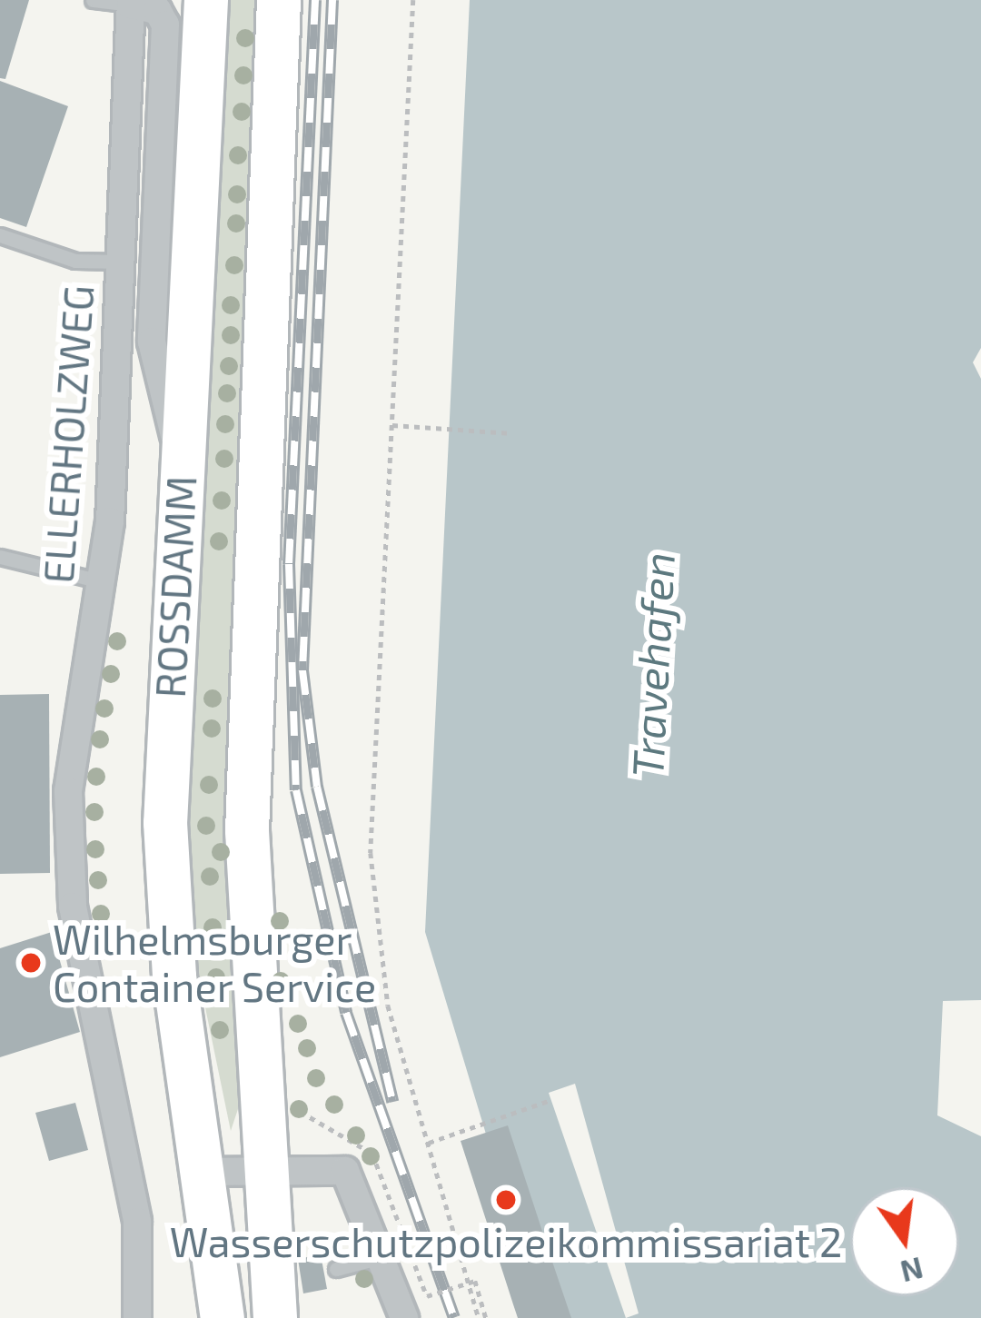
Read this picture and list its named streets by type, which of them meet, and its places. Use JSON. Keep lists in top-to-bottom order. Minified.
{"streets":{"main road":["ROSSDAMM"],"street":["ELLERHOLZWEG"]},"crossings":[["ELLERHOLZWEG","ROSSDAMM"]],"water":["Travehafen"],"places":["Wilhelmsburger Container Service","Wasserschutzpolizeikommissariat 2"],"north":"bottom"}
